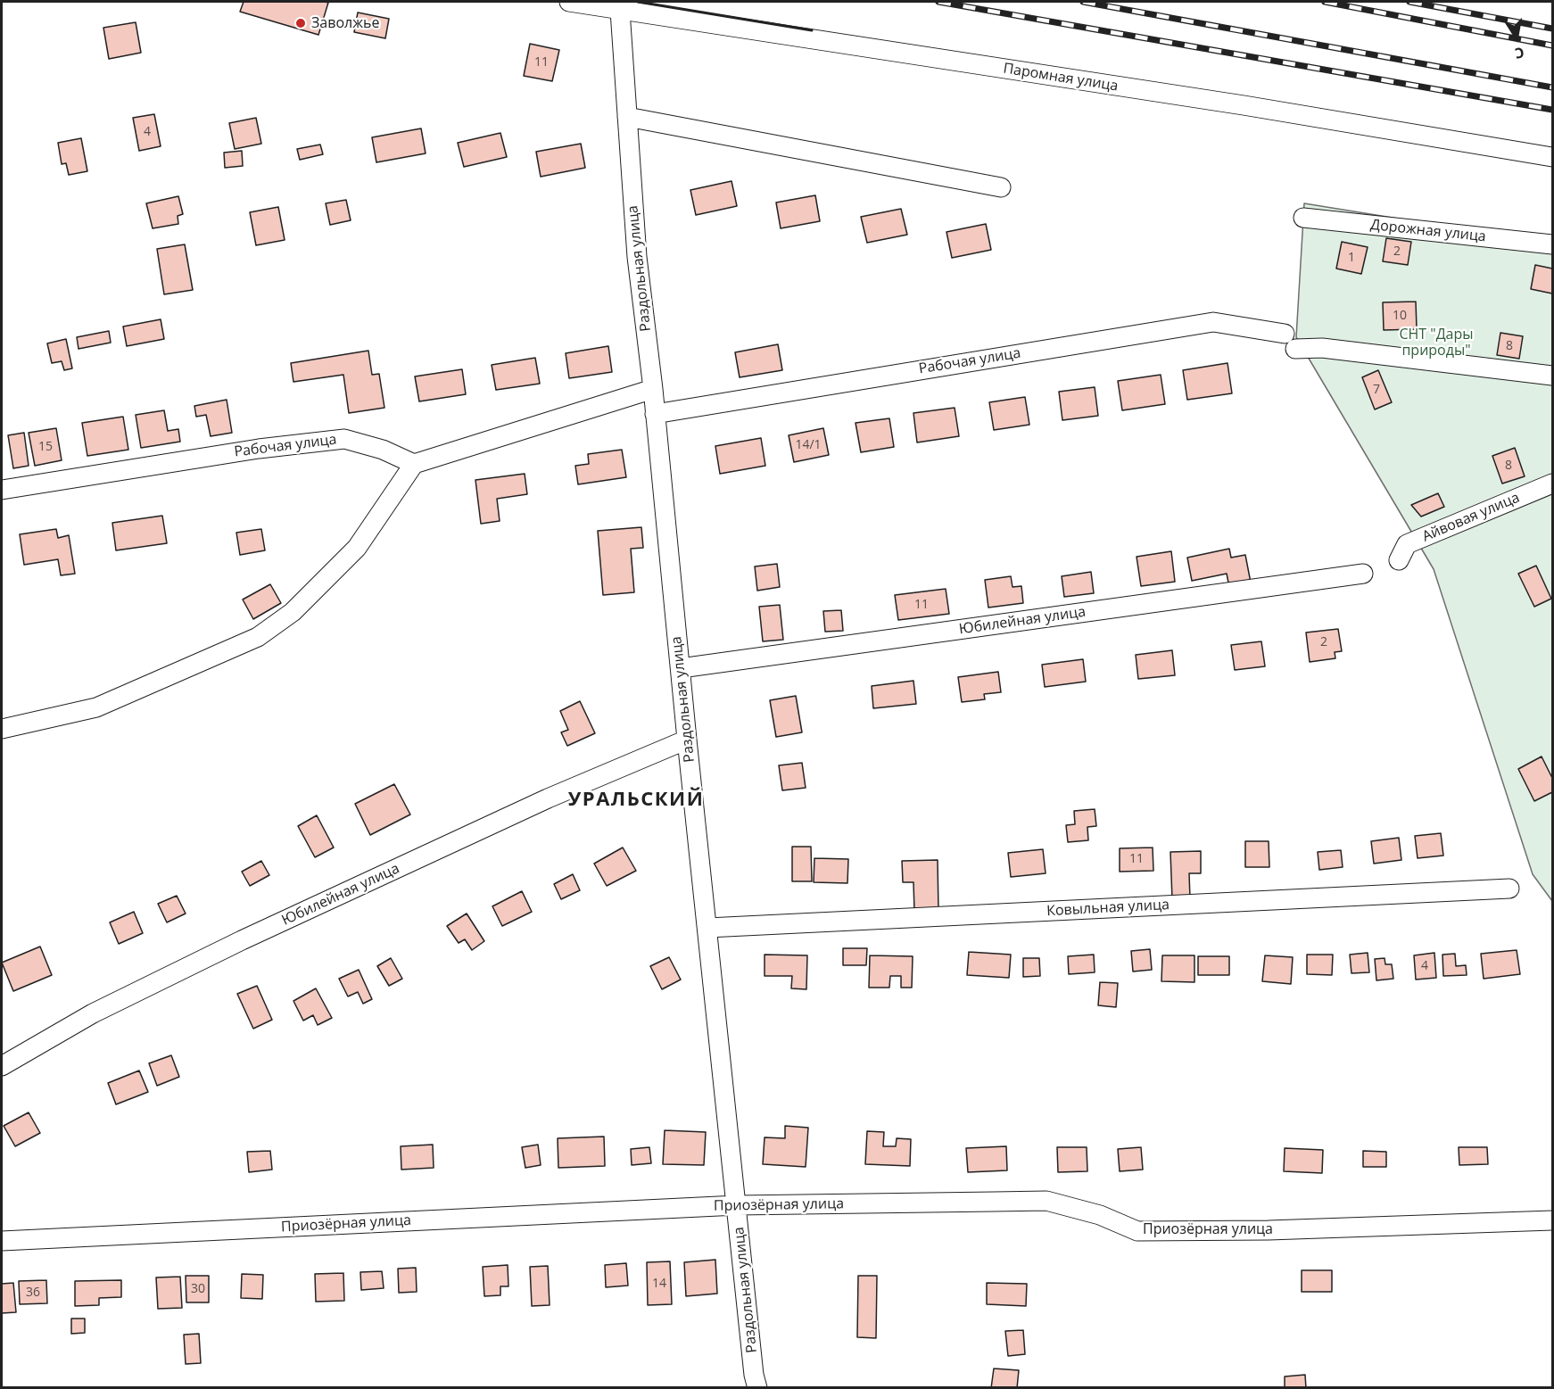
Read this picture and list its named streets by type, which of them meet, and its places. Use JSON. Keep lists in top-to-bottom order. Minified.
{"streets":{"street":["Паромная улица","Дорожная улица","Раздольная улица","Рабочая улица","Айвовая улица","Юбилейная улица","Ковыльная улица","Приозёрная улица"]},"crossings":[["Паромная улица","Раздольная улица"],["Раздольная улица","Рабочая улица"],["Раздольная улица","Юбилейная улица"],["Раздольная улица","Ковыльная улица"],["Раздольная улица","Приозёрная улица"]],"districts":["УРАЛЬСКИЙ"],"parks":["СНТ \"Дары природы\""],"places":["Заволжье"],"house_numbers":["11","4","2","1","10","8","7","14/1","15","8","11","2","11","4","14","30","36"],"north":"bottom"}
